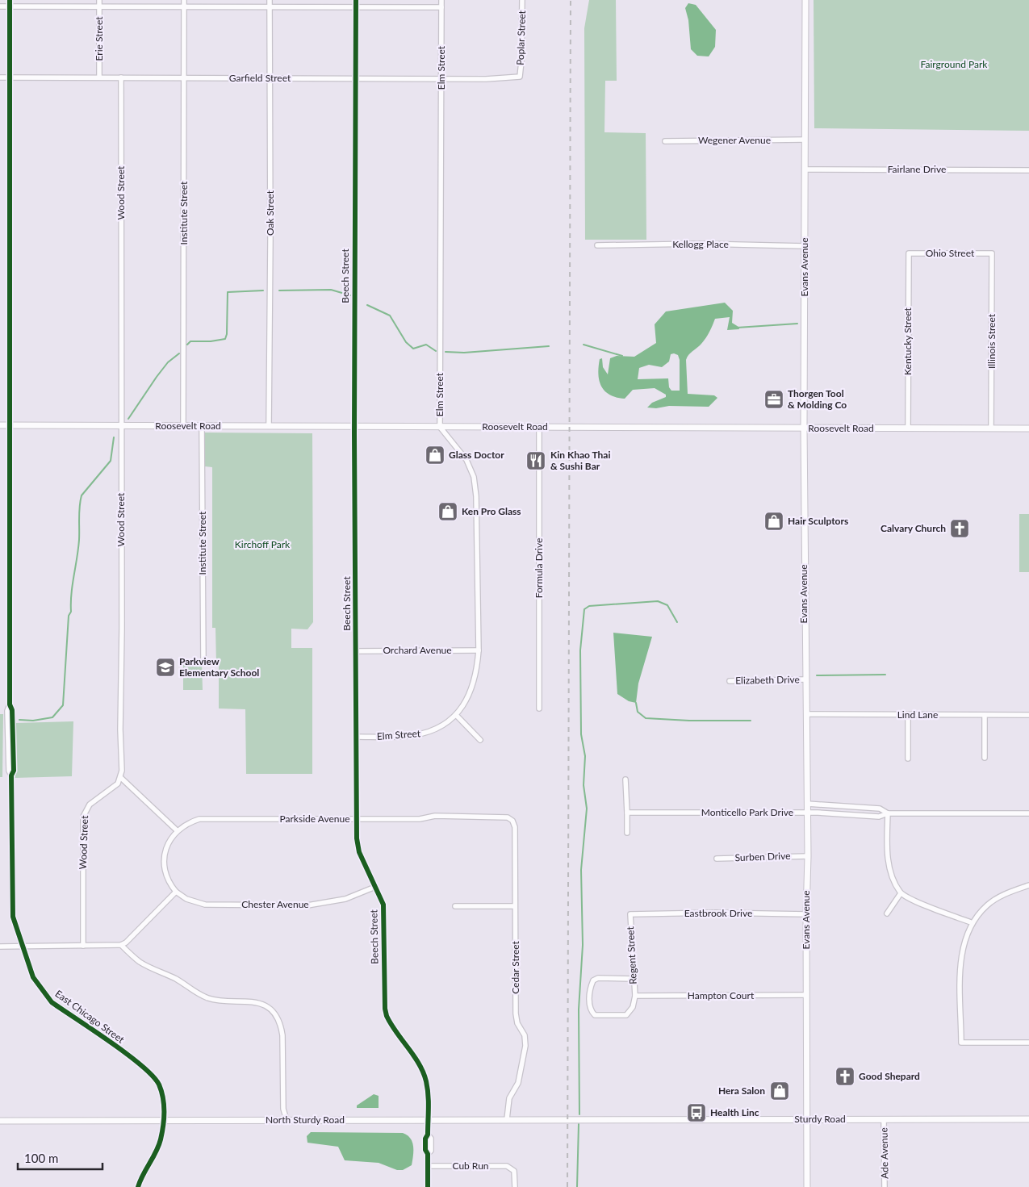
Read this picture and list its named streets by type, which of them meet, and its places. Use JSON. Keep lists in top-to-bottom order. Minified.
{"streets":{"street":["Poplar Street","Erie Street","Elm Street","Garfield Street","Wegener Avenue","Fairlane Drive","Wood Street","Institute Street","Oak Street","Kellogg Place","Ohio Street","Evans Avenue","Beech Street","Kentucky Street","Illinois Street","Roosevelt Road","Formula Drive","Orchard Avenue","Elizabeth Drive","Lind Lane","Monticello Park Drive","Parkside Avenue","Surben Drive","Chester Avenue","Eastbrook Drive","Regent Street","Cedar Street","Hampton Court","East Chicago Street","Sturdy Road","North Sturdy Road","Ade Avenue","Cub Run"]},"crossings":[["Poplar Street","Garfield Street"],["Erie Street","Garfield Street"],["Elm Street","Garfield Street"],["Elm Street","Beech Street"],["Elm Street","Roosevelt Road"],["Elm Street","Orchard Avenue"],["Garfield Street","Wood Street"],["Garfield Street","Institute Street"],["Garfield Street","Oak Street"],["Garfield Street","Beech Street"],["Garfield Street","East Chicago Street"],["Wegener Avenue","Evans Avenue"],["Fairlane Drive","Evans Avenue"],["Wood Street","Roosevelt Road"],["Institute Street","Roosevelt Road"],["Oak Street","Roosevelt Road"],["Kellogg Place","Evans Avenue"],["Ohio Street","Kentucky Street"],["Ohio Street","Illinois Street"],["Evans Avenue","Roosevelt Road"],["Evans Avenue","Elizabeth Drive"],["Evans Avenue","Lind Lane"],["Evans Avenue","Monticello Park Drive"],["Evans Avenue","Surben Drive"],["Evans Avenue","Eastbrook Drive"],["Evans Avenue","Hampton Court"],["Evans Avenue","Sturdy Road"],["Beech Street","Roosevelt Road"],["Beech Street","Orchard Avenue"],["Beech Street","Parkside Avenue"],["Beech Street","Chester Avenue"],["Beech Street","North Sturdy Road"],["Beech Street","Cub Run"],["Kentucky Street","Roosevelt Road"],["Illinois Street","Roosevelt Road"],["Roosevelt Road","Formula Drive"],["Roosevelt Road","East Chicago Street"],["Parkside Avenue","Cedar Street"],["Eastbrook Drive","Regent Street"],["Regent Street","Hampton Court"],["Cedar Street","North Sturdy Road"],["East Chicago Street","North Sturdy Road"],["Sturdy Road","North Sturdy Road"],["Sturdy Road","Ade Avenue"]],"parks":["Fairground Park","Kirchoff Park"],"places":{"office":["Thorgen Tool & Molding Co"],"shop":["Glass Doctor","Ken Pro Glass","Hair Sculptors","Hera Salon"],"restaurant":["Kin Khao Thai & Sushi Bar"],"church":["Calvary Church","Good Shepard"],"school or university":["Parkview Elementary School"],"bus stop":["Health Linc"]},"scale_bar":"100 m"}
